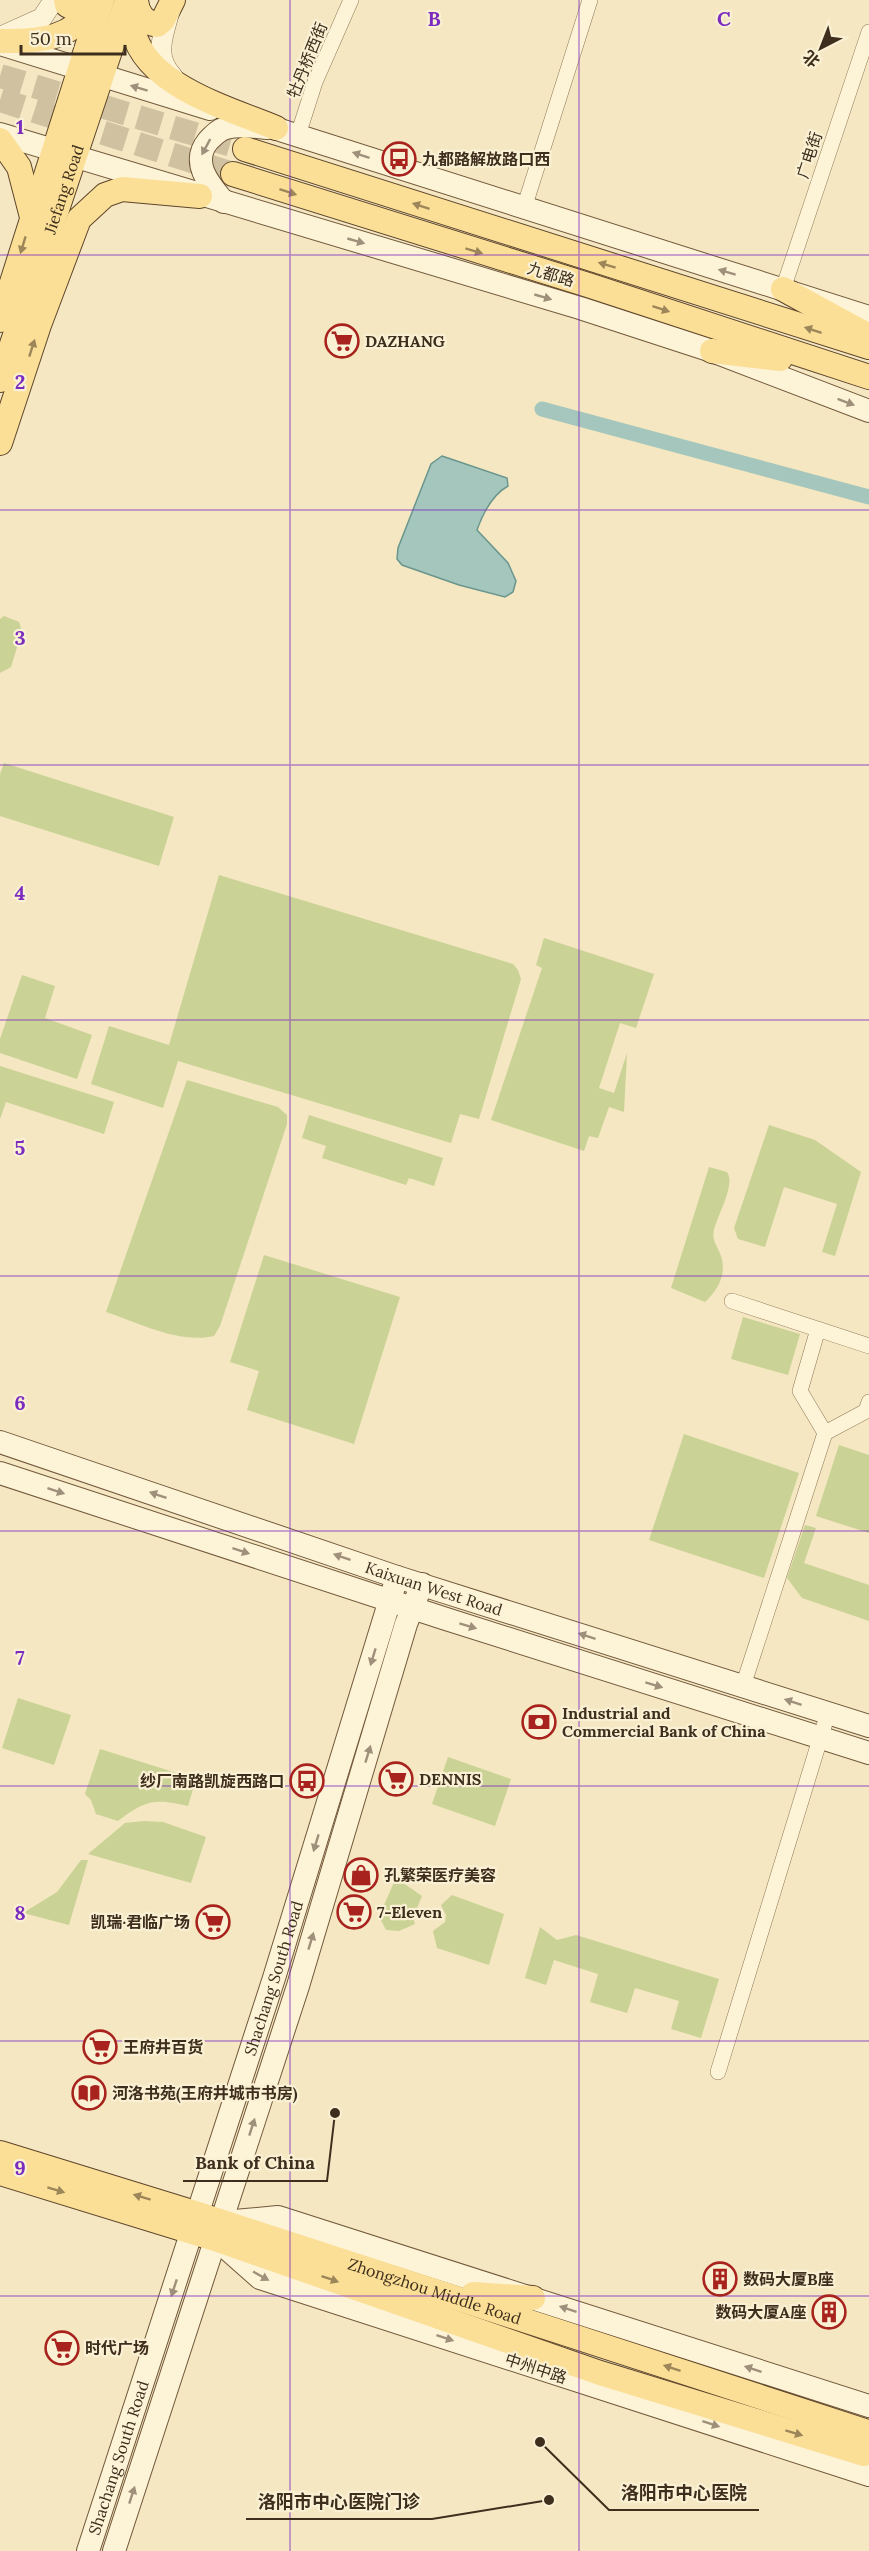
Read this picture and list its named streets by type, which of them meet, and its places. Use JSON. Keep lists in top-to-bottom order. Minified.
{"streets":{"main road":["Jiefang Road","九都路","Kaixuan West Road","Shachang South Road","Zhongzhou Middle Road"],"street":["牡丹桥西街","广电街"]},"crossings":[["Kaixuan West Road","Shachang South Road"],["Shachang South Road","Zhongzhou Middle Road"]],"places":{"bus stop":["九都路解放路口西","纱厂南路凯旋西路口"],"supermarket":["DAZHANG","DENNIS","7-Eleven","凯瑞·君临广场","王府井百货","时代广场"],"bank":["Industrial and Commercial Bank of China"],"shop":["孔繁荣医疗美容"],"library":["河洛书苑(王府井城市书房)"],"other":["Bank of China","洛阳市中心医院","洛阳市中心医院门诊"],"building":["数码大厦B座","数码大厦A座"]},"scale_bar":"50 m","north":"bottom left","grid":{"columns":["B","C"],"rows":["1","2","3","4","5","6","7","8","9"]}}
